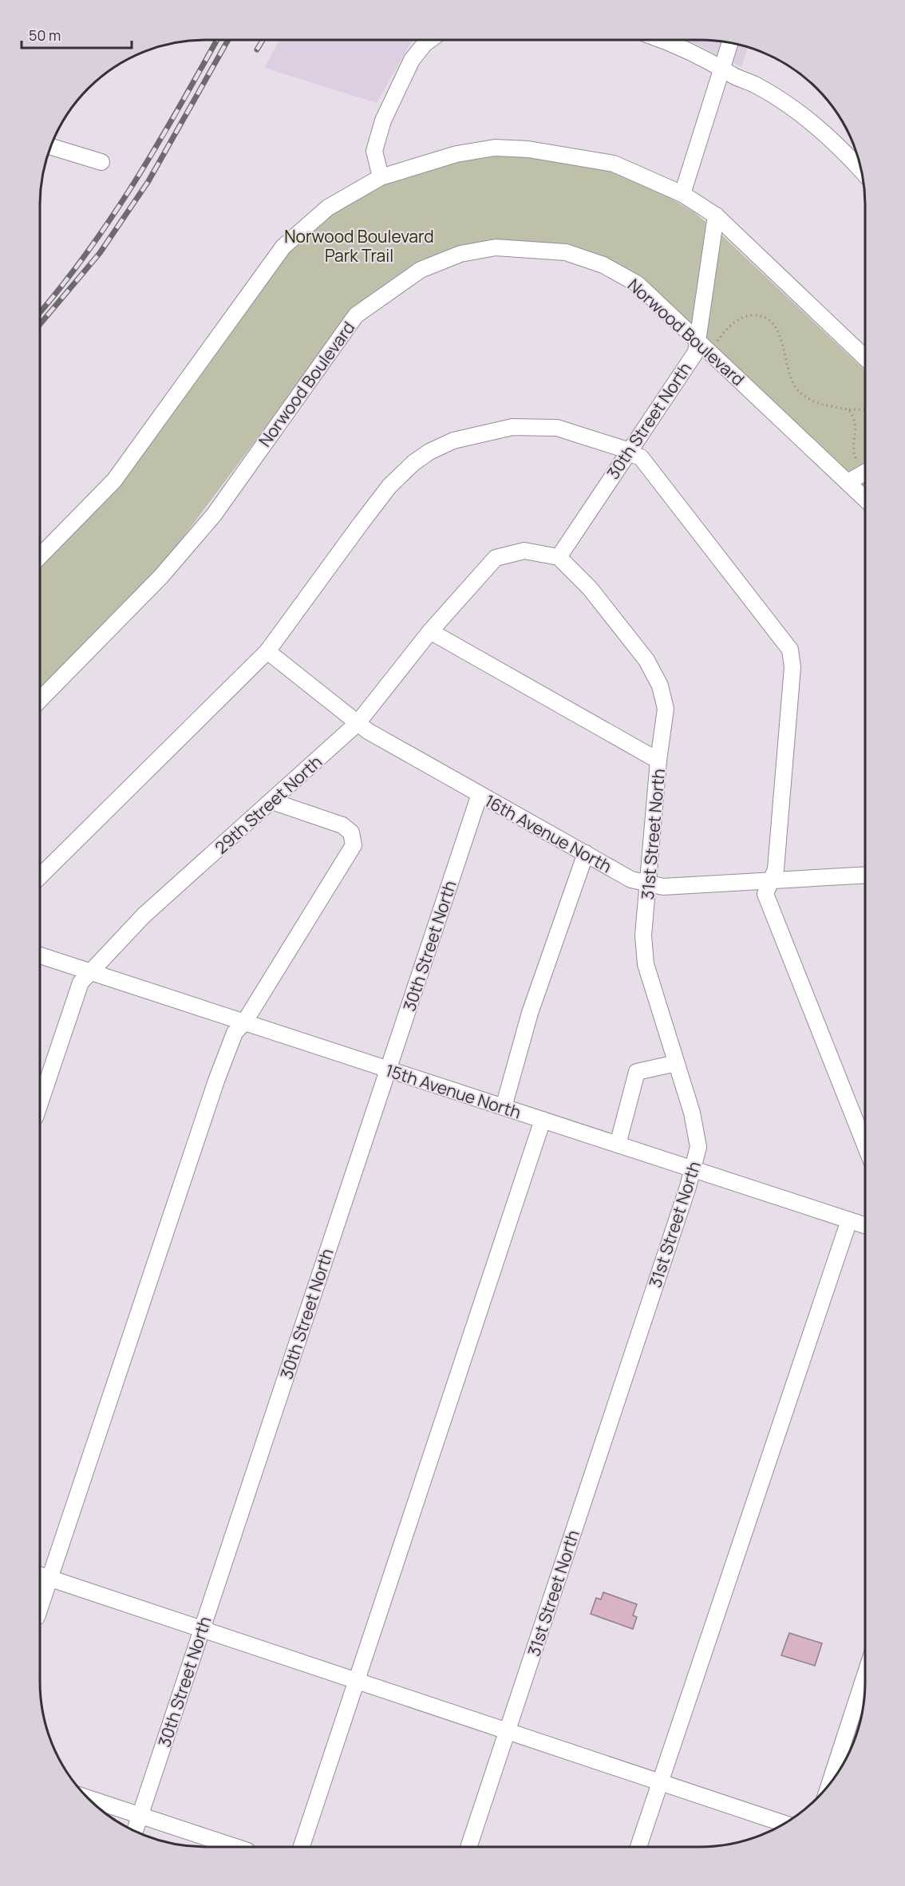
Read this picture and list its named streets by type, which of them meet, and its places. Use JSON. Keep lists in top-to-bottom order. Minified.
{"streets":{"street":["Norwood Boulevard","30th Street North","29th Street North","16th Avenue North","31st Street North","15th Avenue North"]},"crossings":[["Norwood Boulevard","30th Street North"],["30th Street North","29th Street North"],["30th Street North","16th Avenue North"],["30th Street North","31st Street North"],["30th Street North","15th Avenue North"],["29th Street North","16th Avenue North"],["29th Street North","31st Street North"],["29th Street North","15th Avenue North"],["16th Avenue North","31st Street North"],["31st Street North","15th Avenue North"]],"parks":["Norwood Boulevard Park Trail"],"scale_bar":"50 m"}
